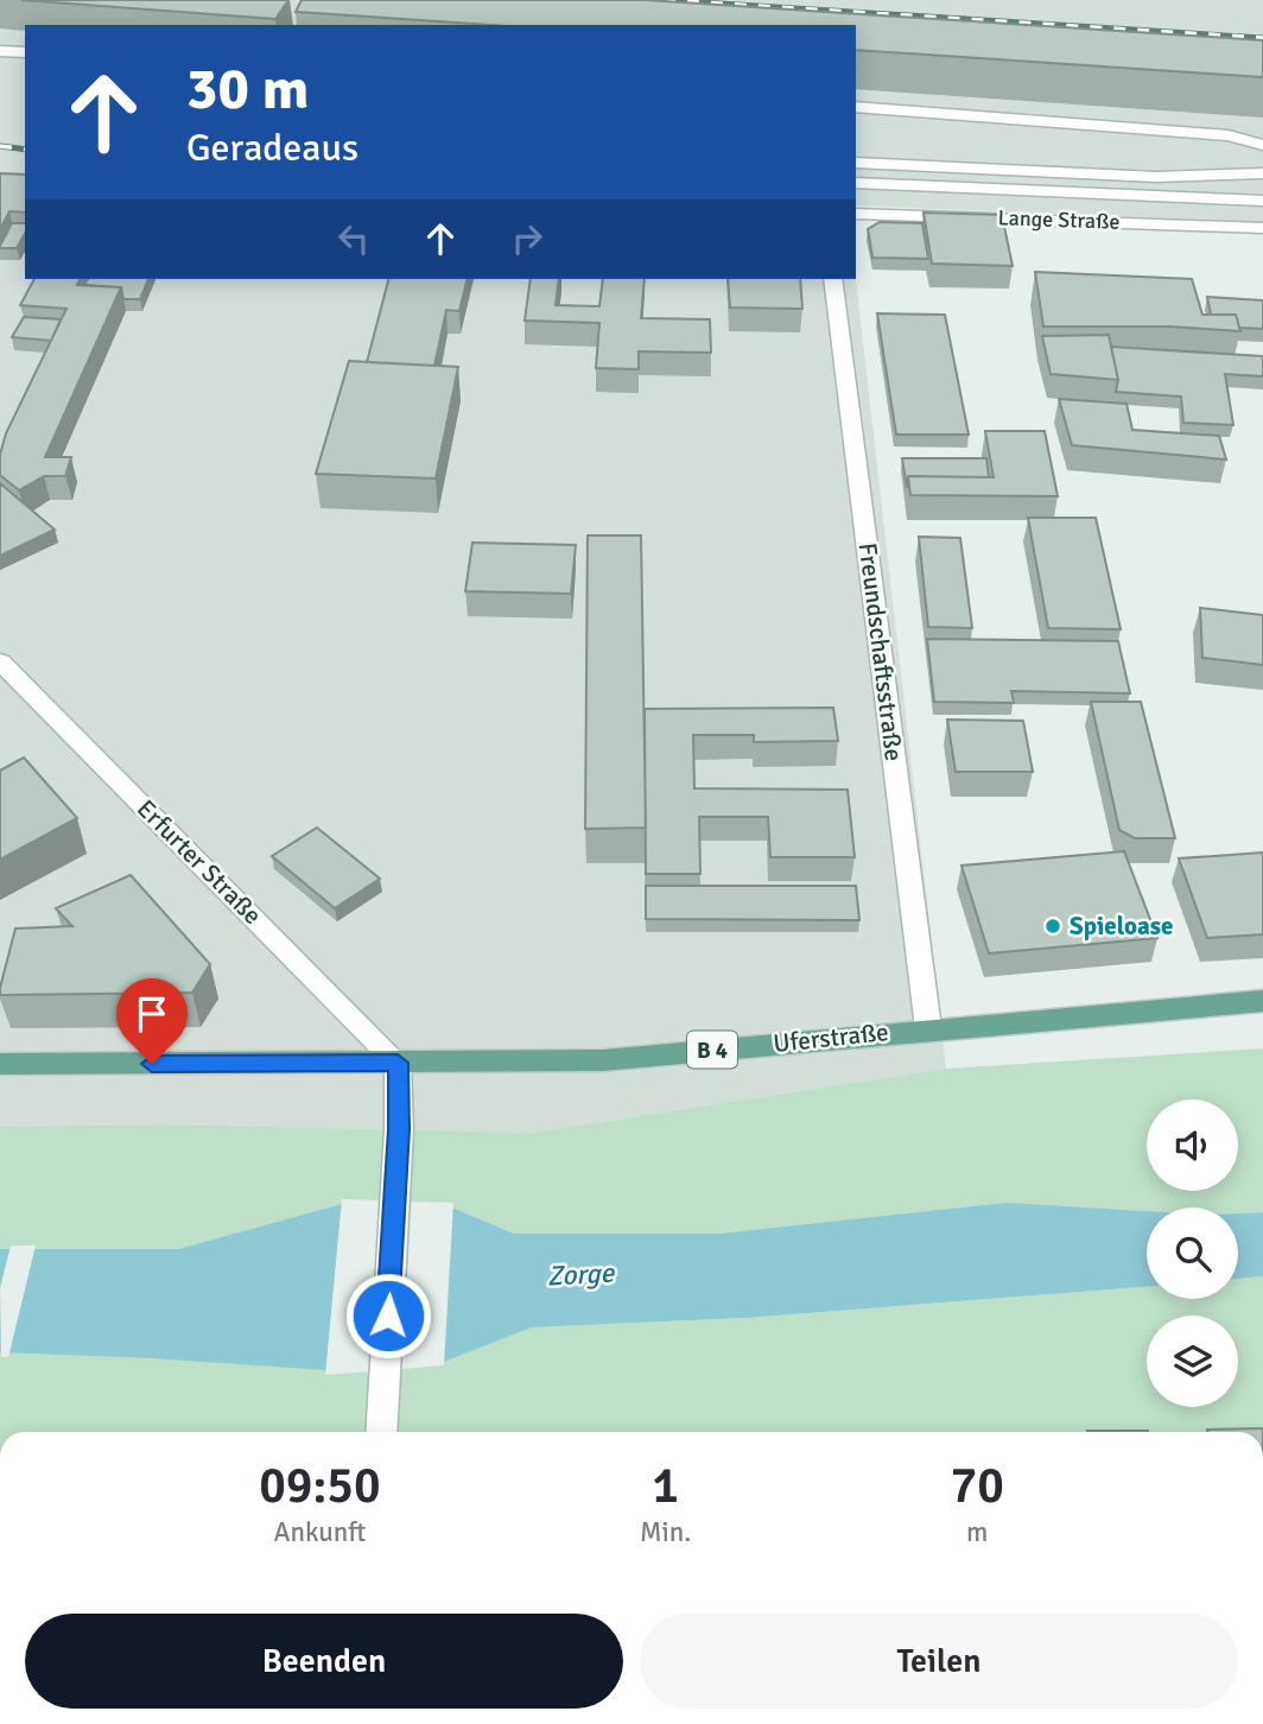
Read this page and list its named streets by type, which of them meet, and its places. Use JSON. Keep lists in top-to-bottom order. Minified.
{"streets":{"main road":["Uferstraße","B 4"],"street":["Lange Straße","Freundschaftsstraße","Erfurter Straße"]},"crossings":[["Freundschaftsstraße","Uferstraße"],["Erfurter Straße","Uferstraße"],["Erfurter Straße","B 4"],["Uferstraße","B 4"]],"water":["Zorge"],"places":["Spieloase"],"page":{"turn":["30 m","Geradeaus"],"eta":["09:50","Ankunft","1","Min.","70","m"],"buttons":["Beenden","Teilen"]}}
